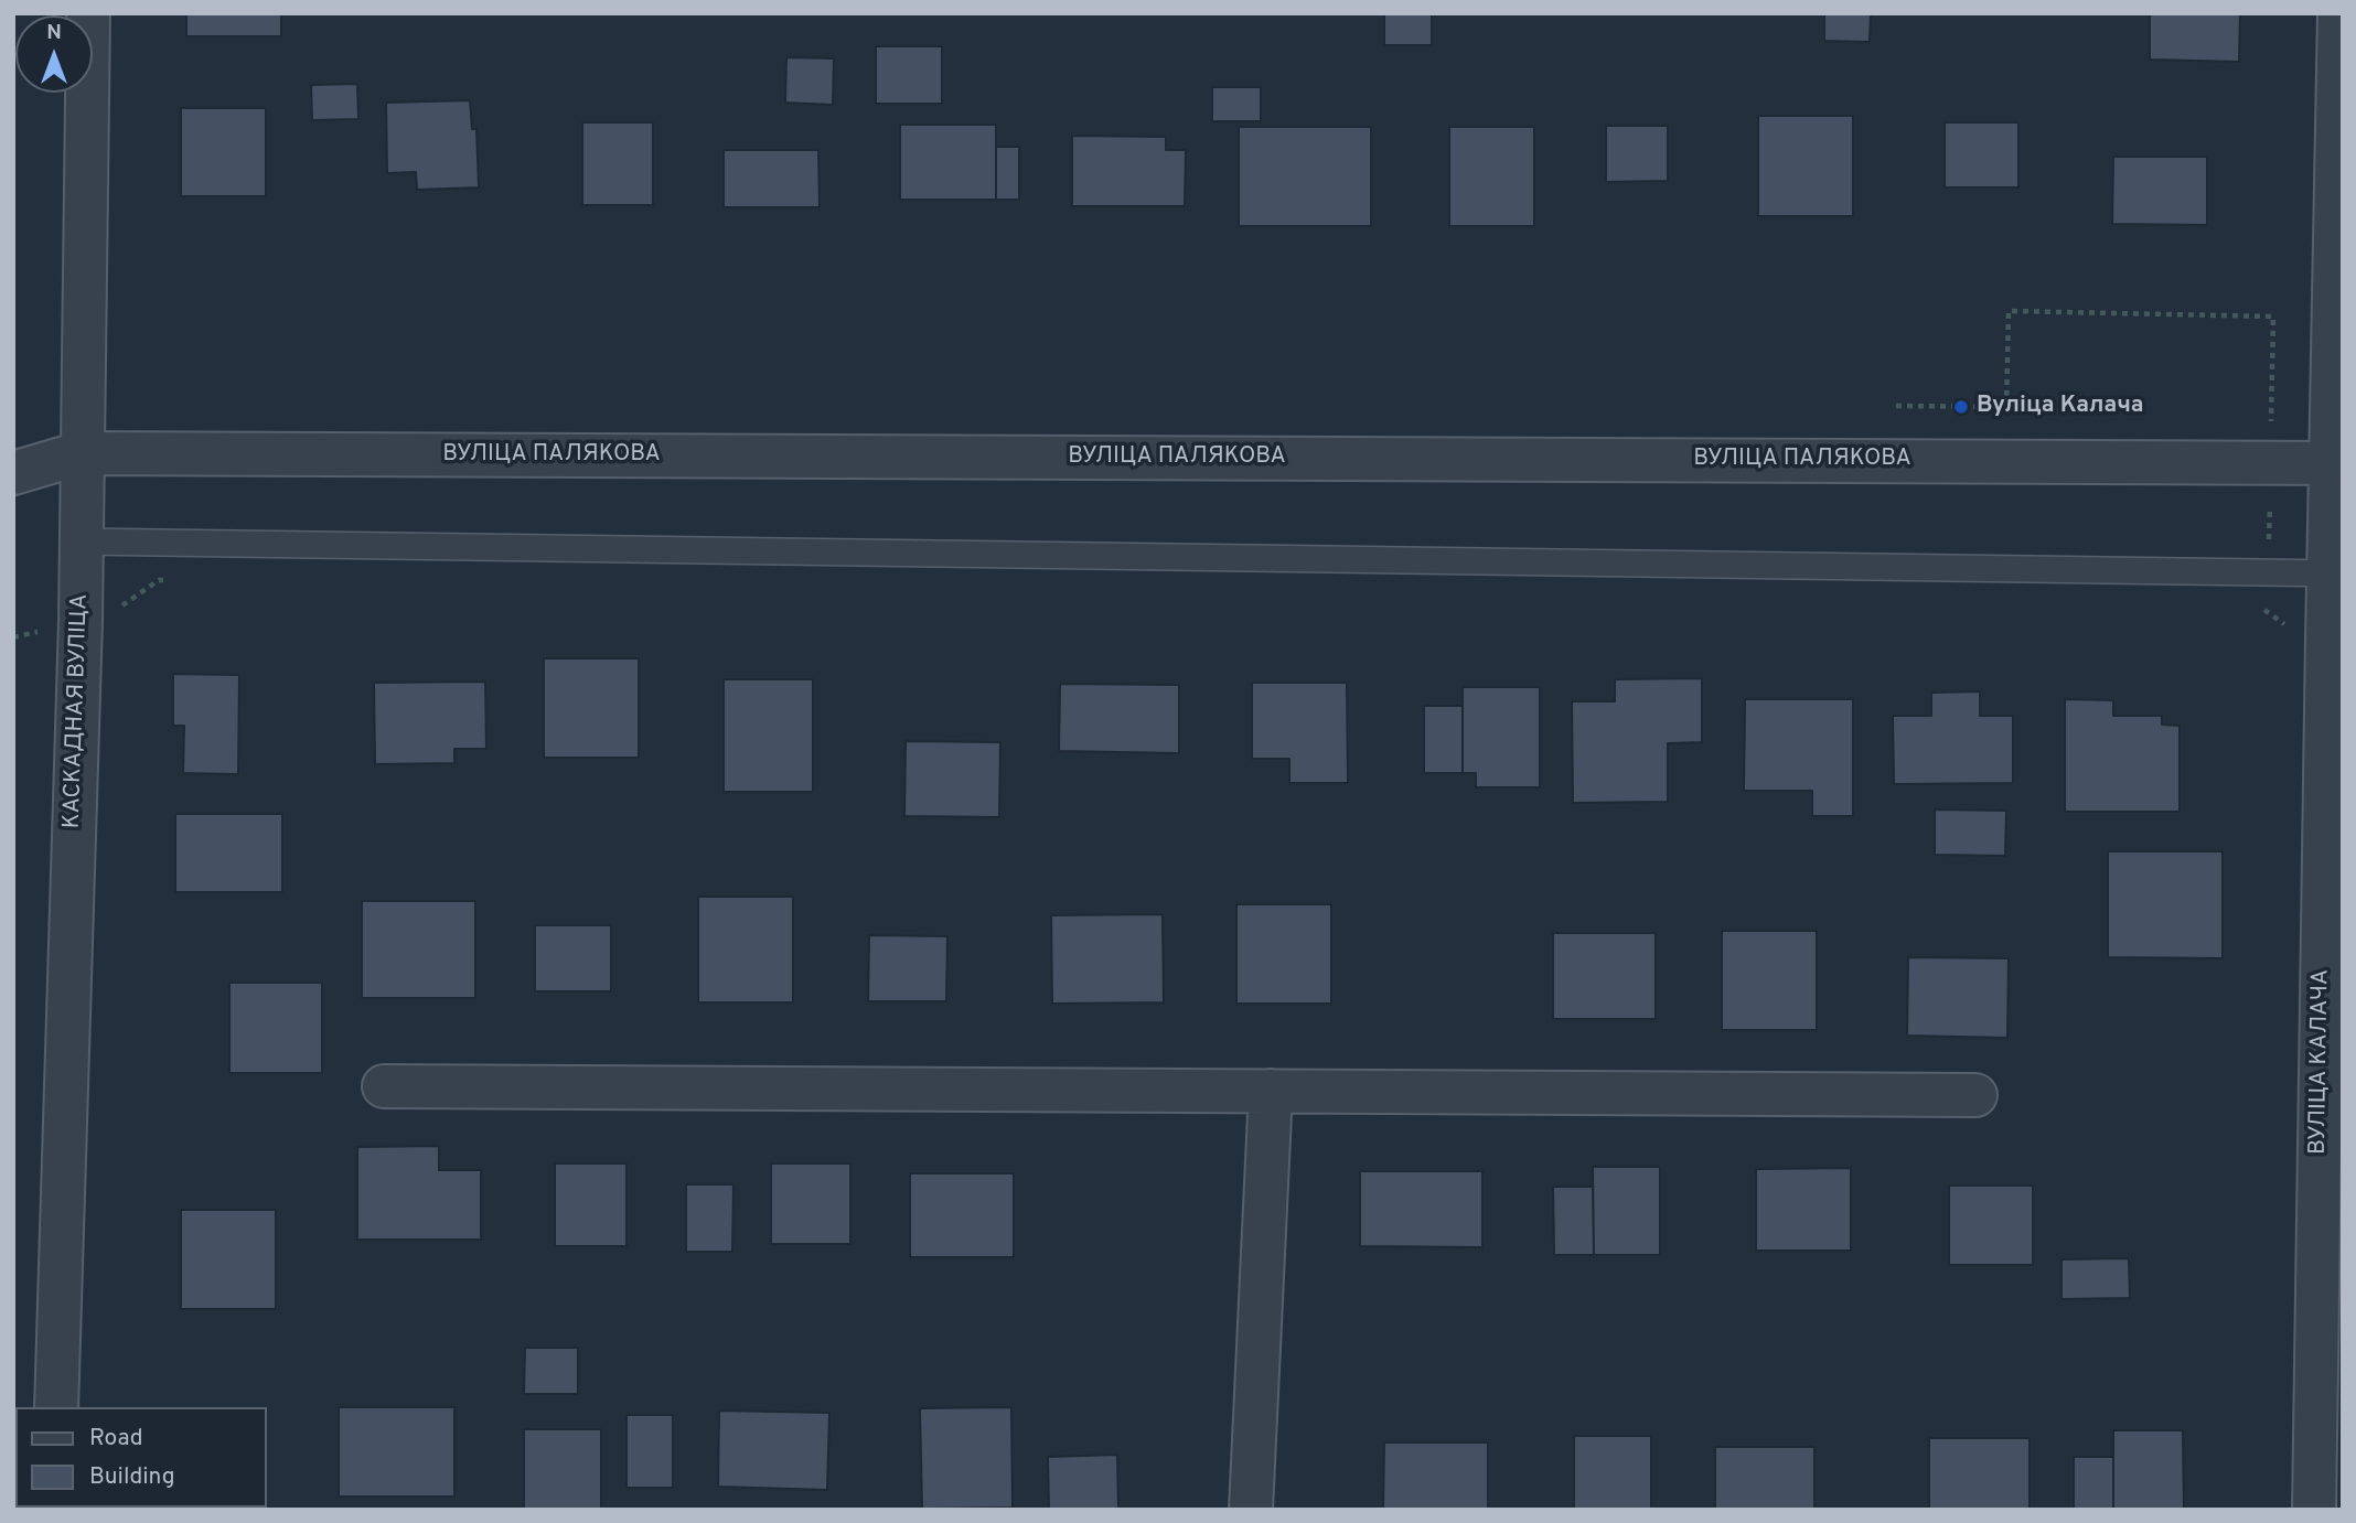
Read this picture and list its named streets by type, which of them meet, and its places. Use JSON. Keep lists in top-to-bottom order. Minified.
{"streets":{"street":["ВУЛІЦА ПАЛЯКОВА","КАСКАДНАЯ ВУЛІЦА","ВУЛІЦА КАЛАЧА"]},"crossings":[["ВУЛІЦА ПАЛЯКОВА","КАСКАДНАЯ ВУЛІЦА"],["ВУЛІЦА ПАЛЯКОВА","ВУЛІЦА КАЛАЧА"]],"places":["Вуліца Калача"],"legend":["Road","Building"],"north":"top"}
